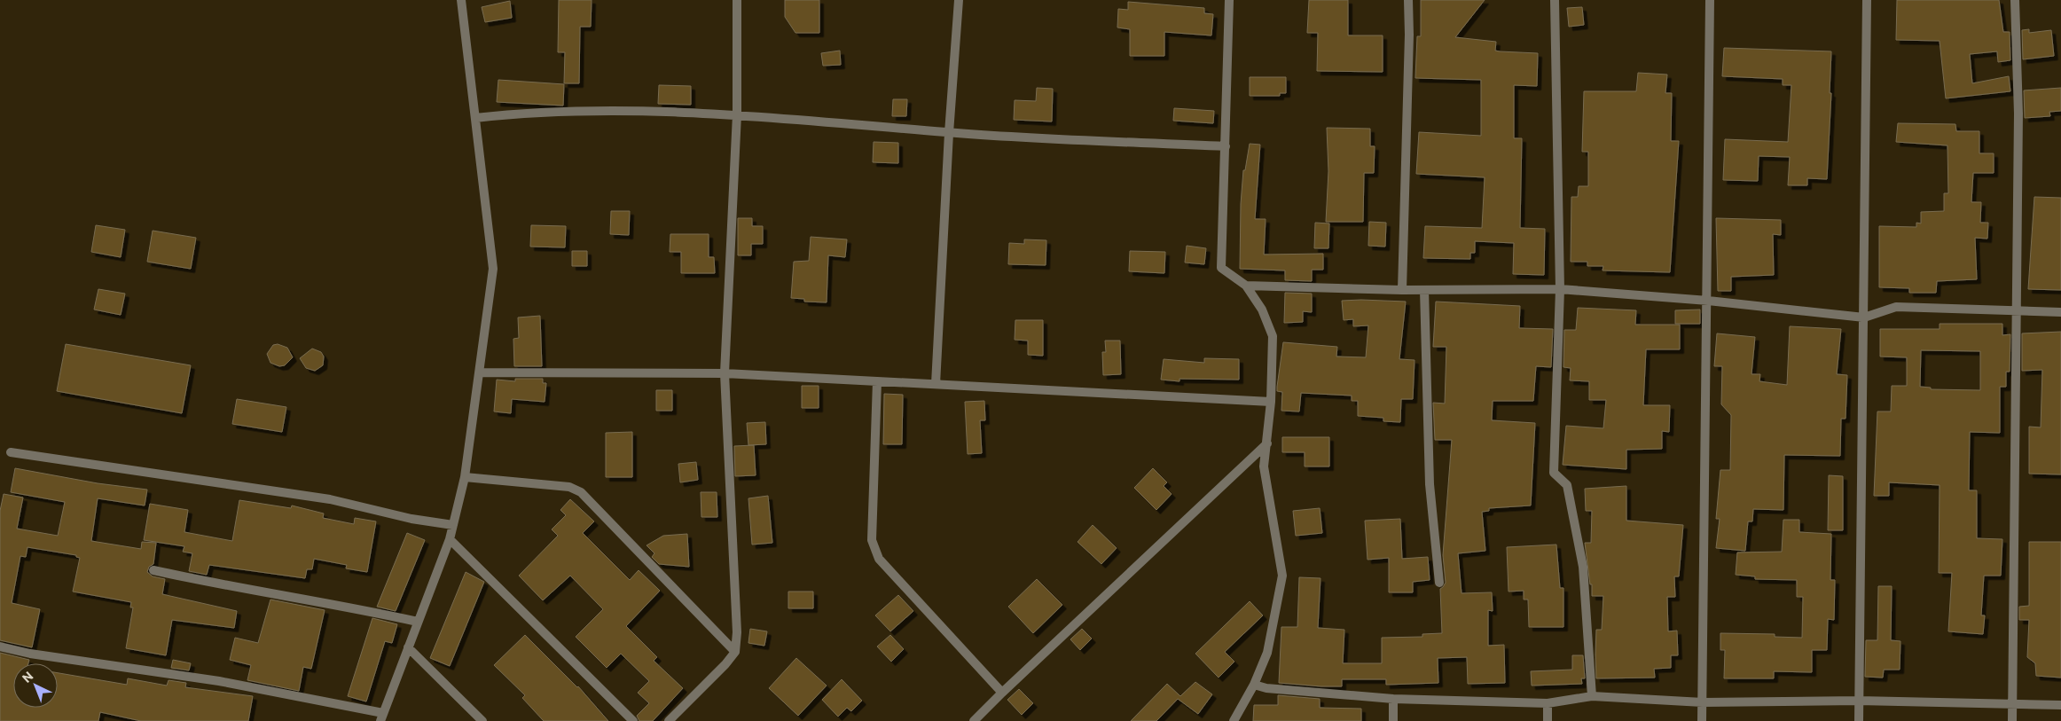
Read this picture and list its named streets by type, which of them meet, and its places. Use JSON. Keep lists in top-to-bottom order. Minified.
{"north":"top left"}
